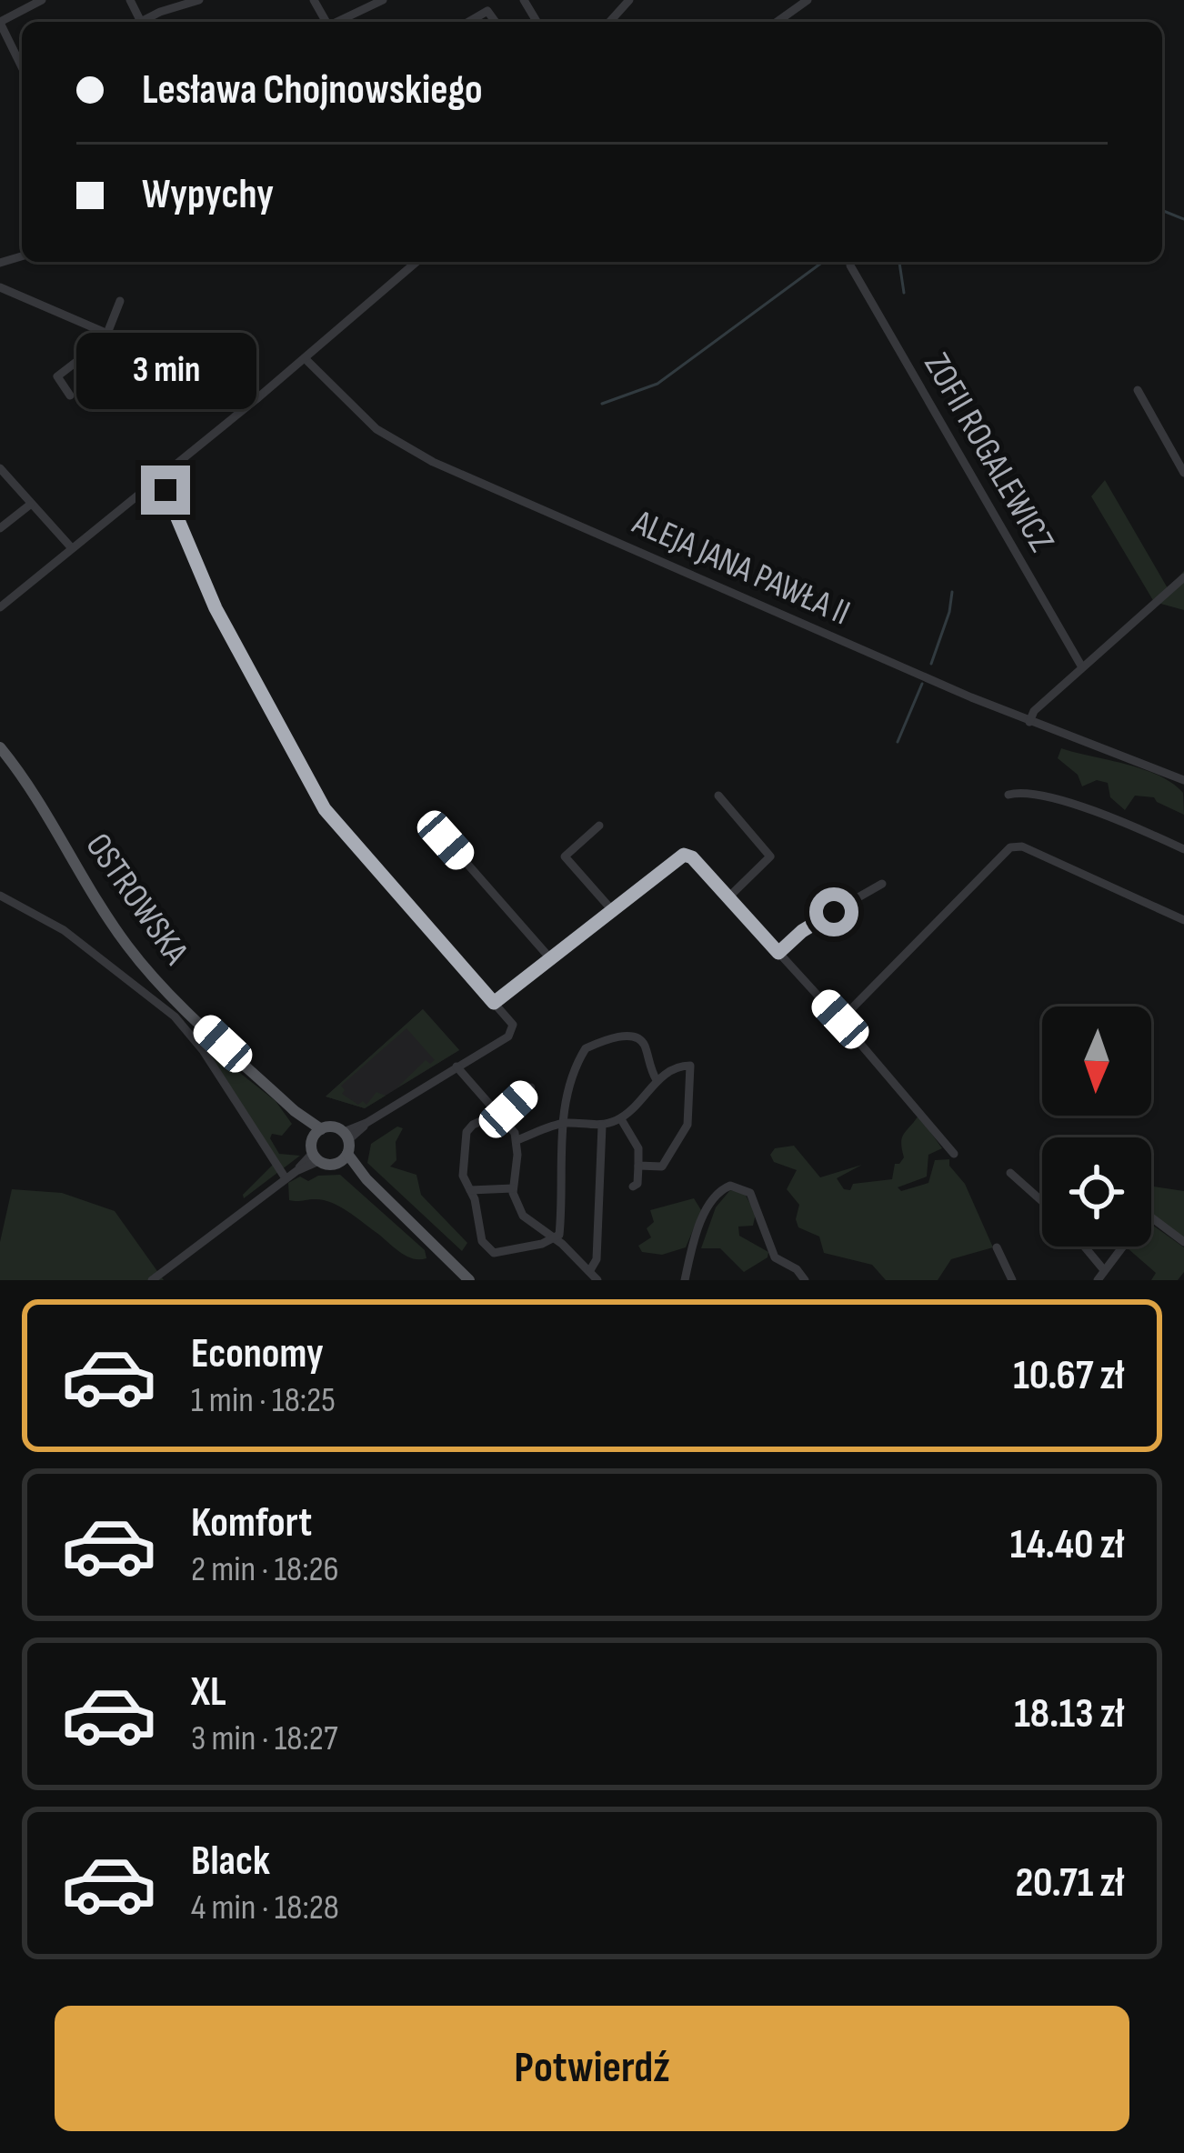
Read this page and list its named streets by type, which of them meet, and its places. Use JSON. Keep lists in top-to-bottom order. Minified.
{"streets":{"main road":["OSTROWSKA"],"street":["ZOFII ROGALEWICZ","ALEJA JANA PAWŁA II"]},"north":"bottom","page":{"banner":["Lesława Chojnowskiego","Wypychy"],"bubble":"3 min","list":[{"name":"Economy","note":"1 min · 18:25","value":"10.67 zł"},{"name":"Komfort","note":"2 min · 18:26","value":"14.40 zł"},{"name":"XL","note":"3 min · 18:27","value":"18.13 zł"},{"name":"Black","note":"4 min · 18:28","value":"20.71 zł"}],"buttons":"Potwierdź"}}
